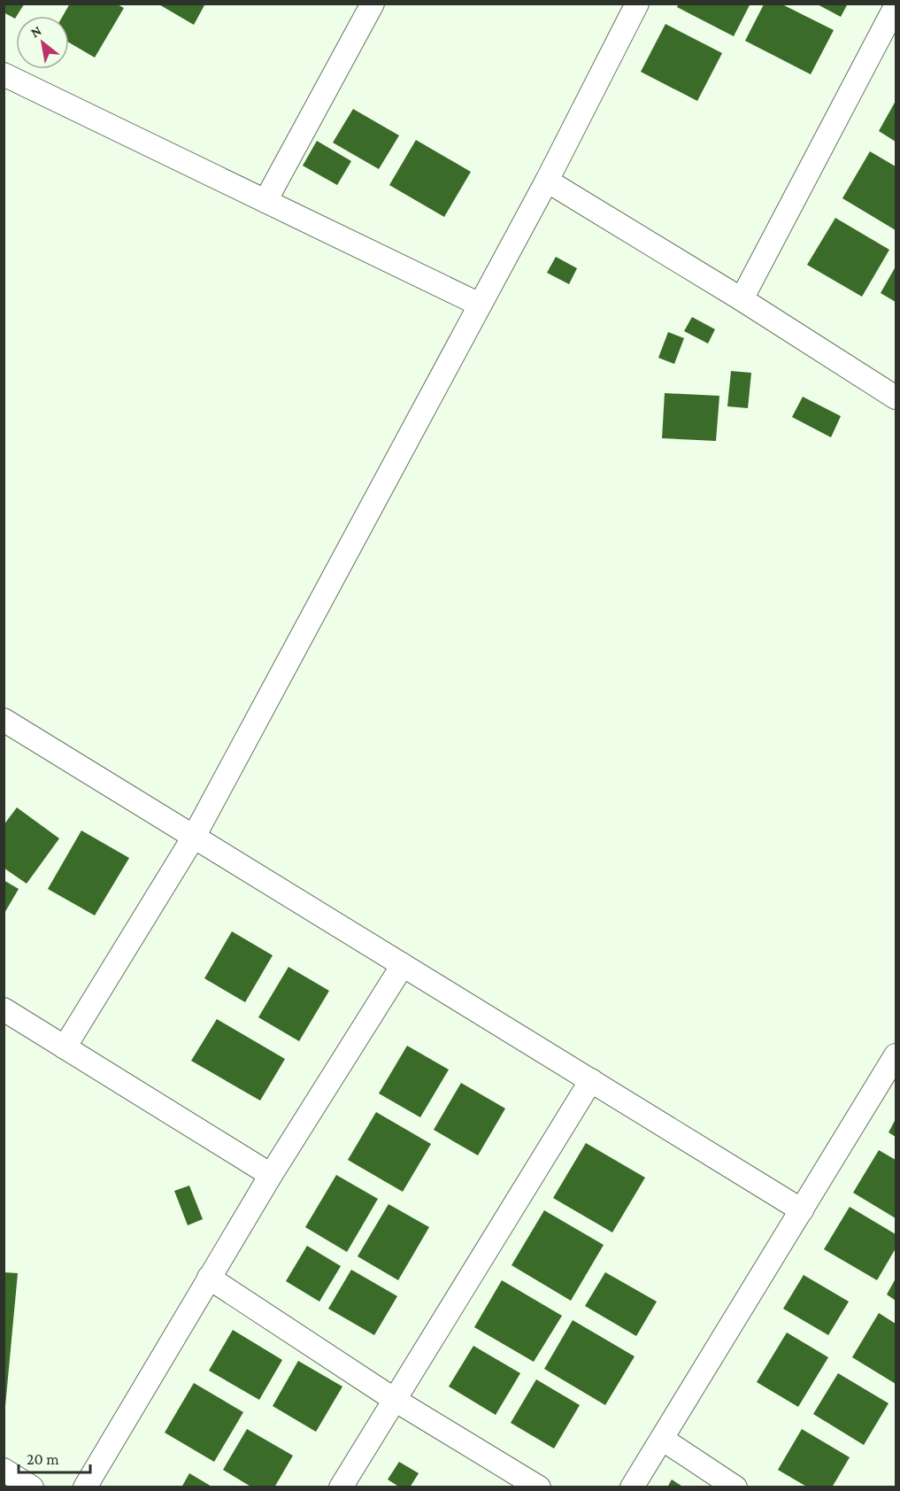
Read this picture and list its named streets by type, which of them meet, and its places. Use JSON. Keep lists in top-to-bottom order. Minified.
{"scale_bar":"20 m","north":"top left"}
